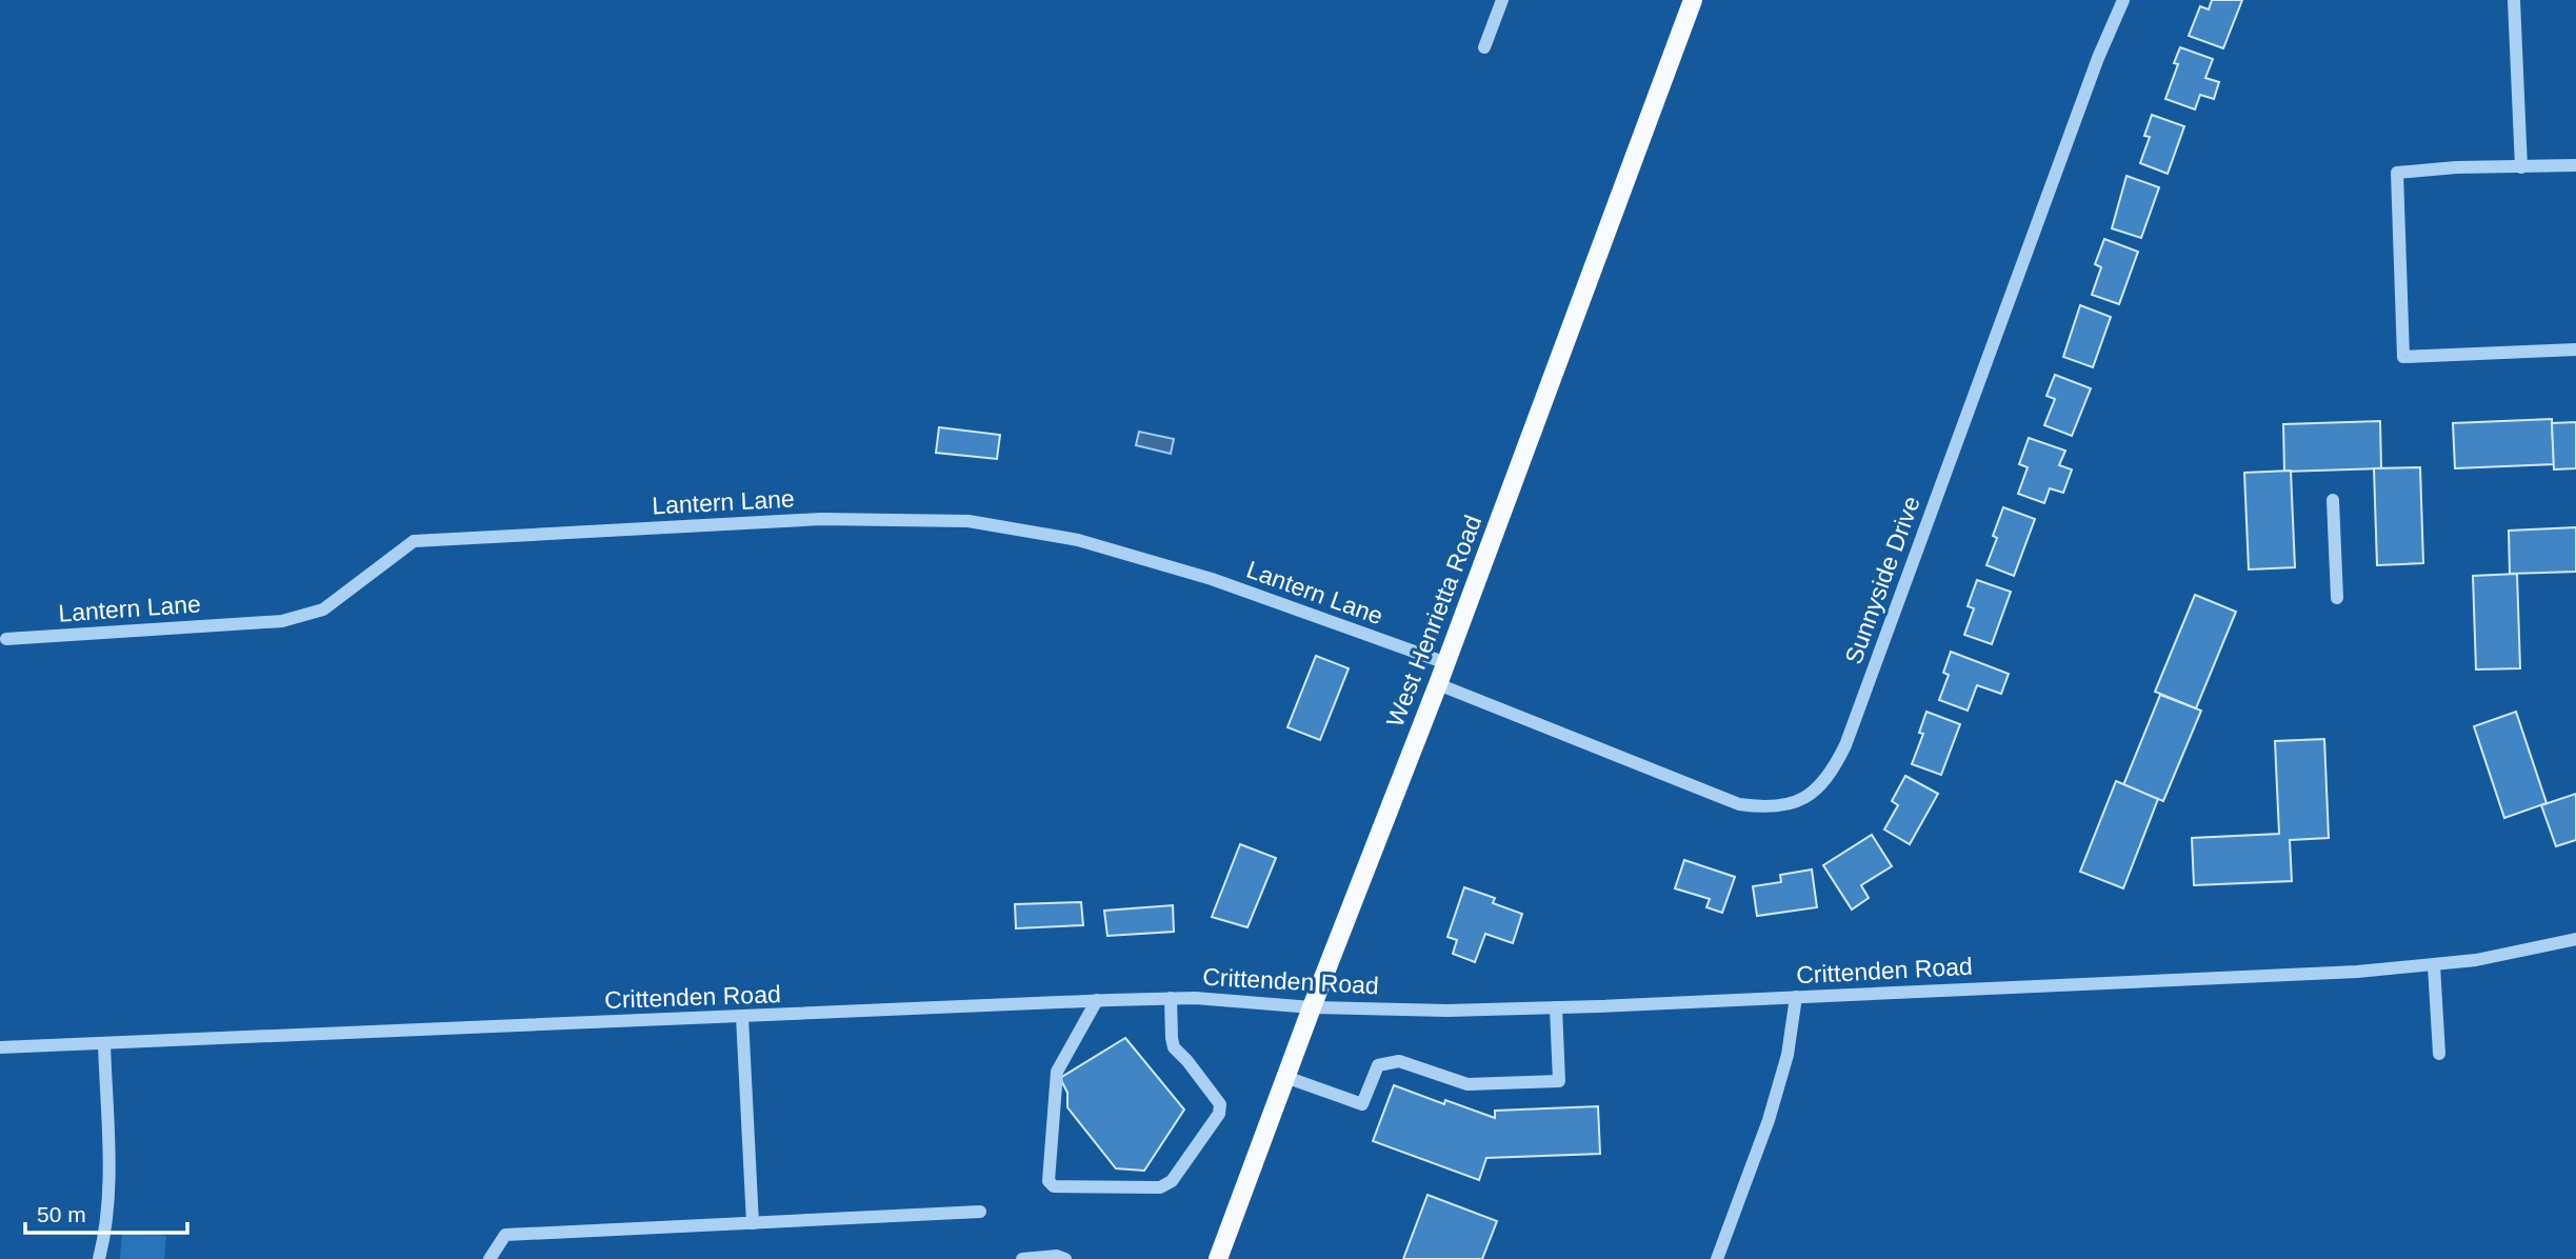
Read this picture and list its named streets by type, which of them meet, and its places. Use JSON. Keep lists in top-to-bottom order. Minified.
{"streets":{"main road":["West Henrietta Road"],"street":["Lantern Lane","Sunnyside Drive","Crittenden Road"]},"crossings":[["Lantern Lane","West Henrietta Road"],["Sunnyside Drive","West Henrietta Road"],["West Henrietta Road","Crittenden Road"]],"scale_bar":"50 m"}
